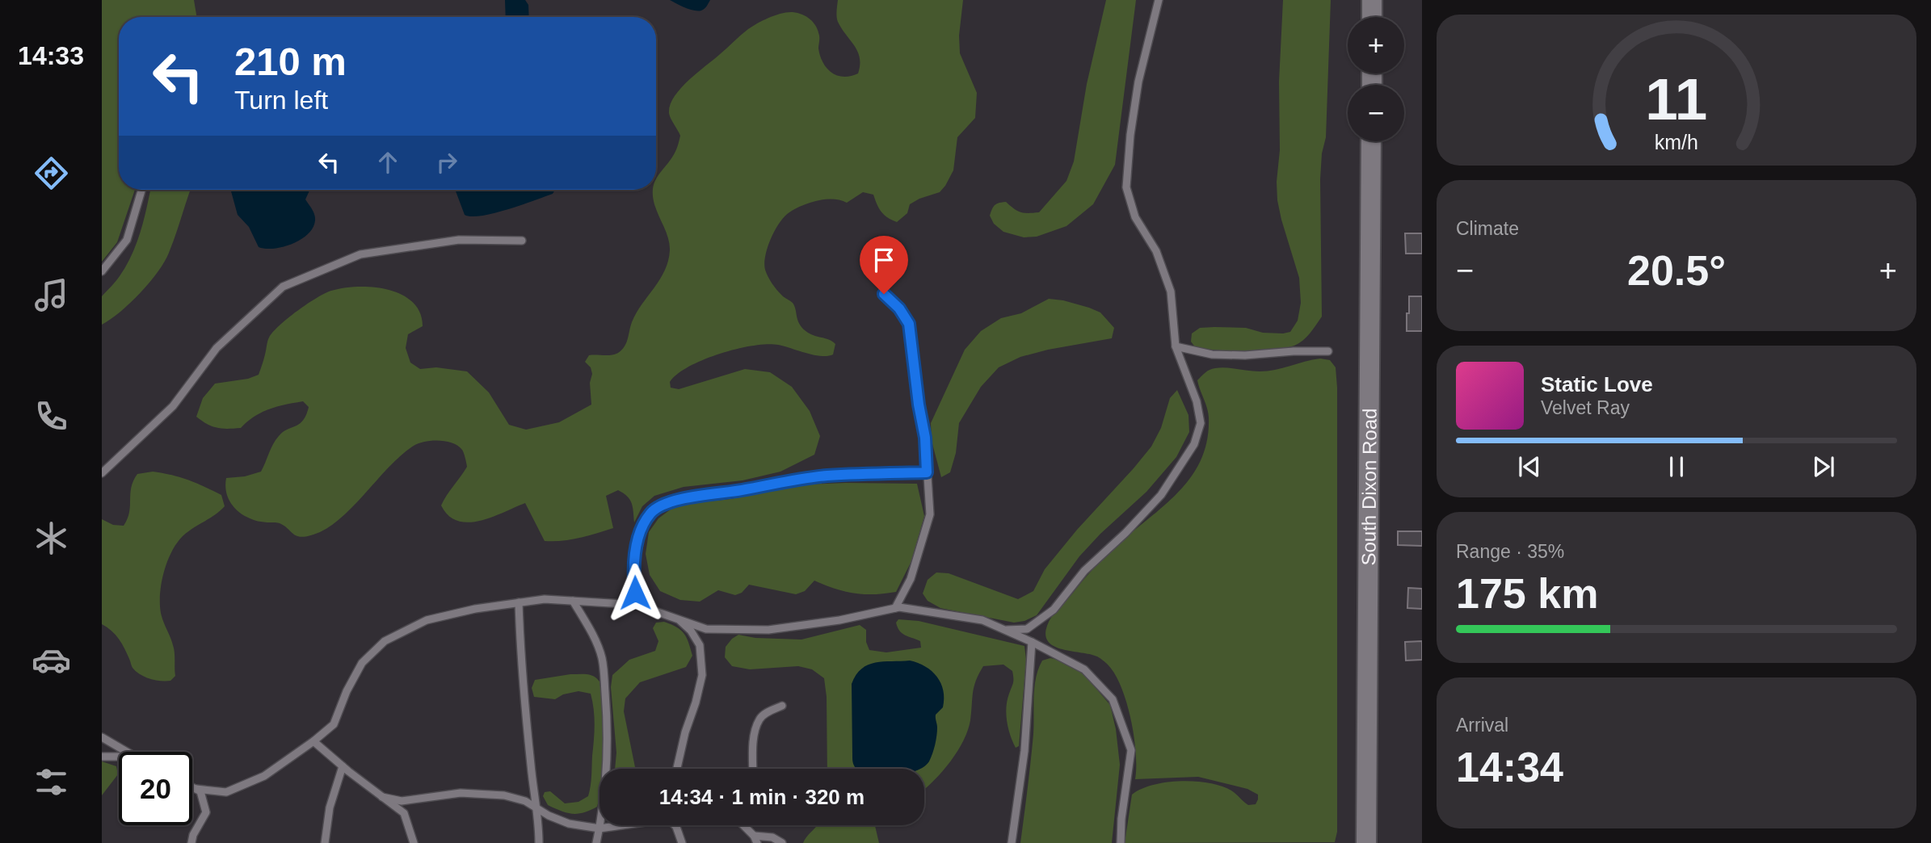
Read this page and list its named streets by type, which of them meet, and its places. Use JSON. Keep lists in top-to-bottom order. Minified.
{"streets":{"main road":["South Dixon Road"]},"page":{"tabs":"14:33","map_buttons":["+","−"],"turn":["210 m","Turn left"],"tile":["Climate",["Range · 35%","175 km"],["Arrival","14:34"]],"heat":["−","20.5°","+"],"song":["Static Love","Velvet Ray"],"limit":"20","trip":"14:34 · 1 min · 320 m","gauge":["11","km/h"]}}
